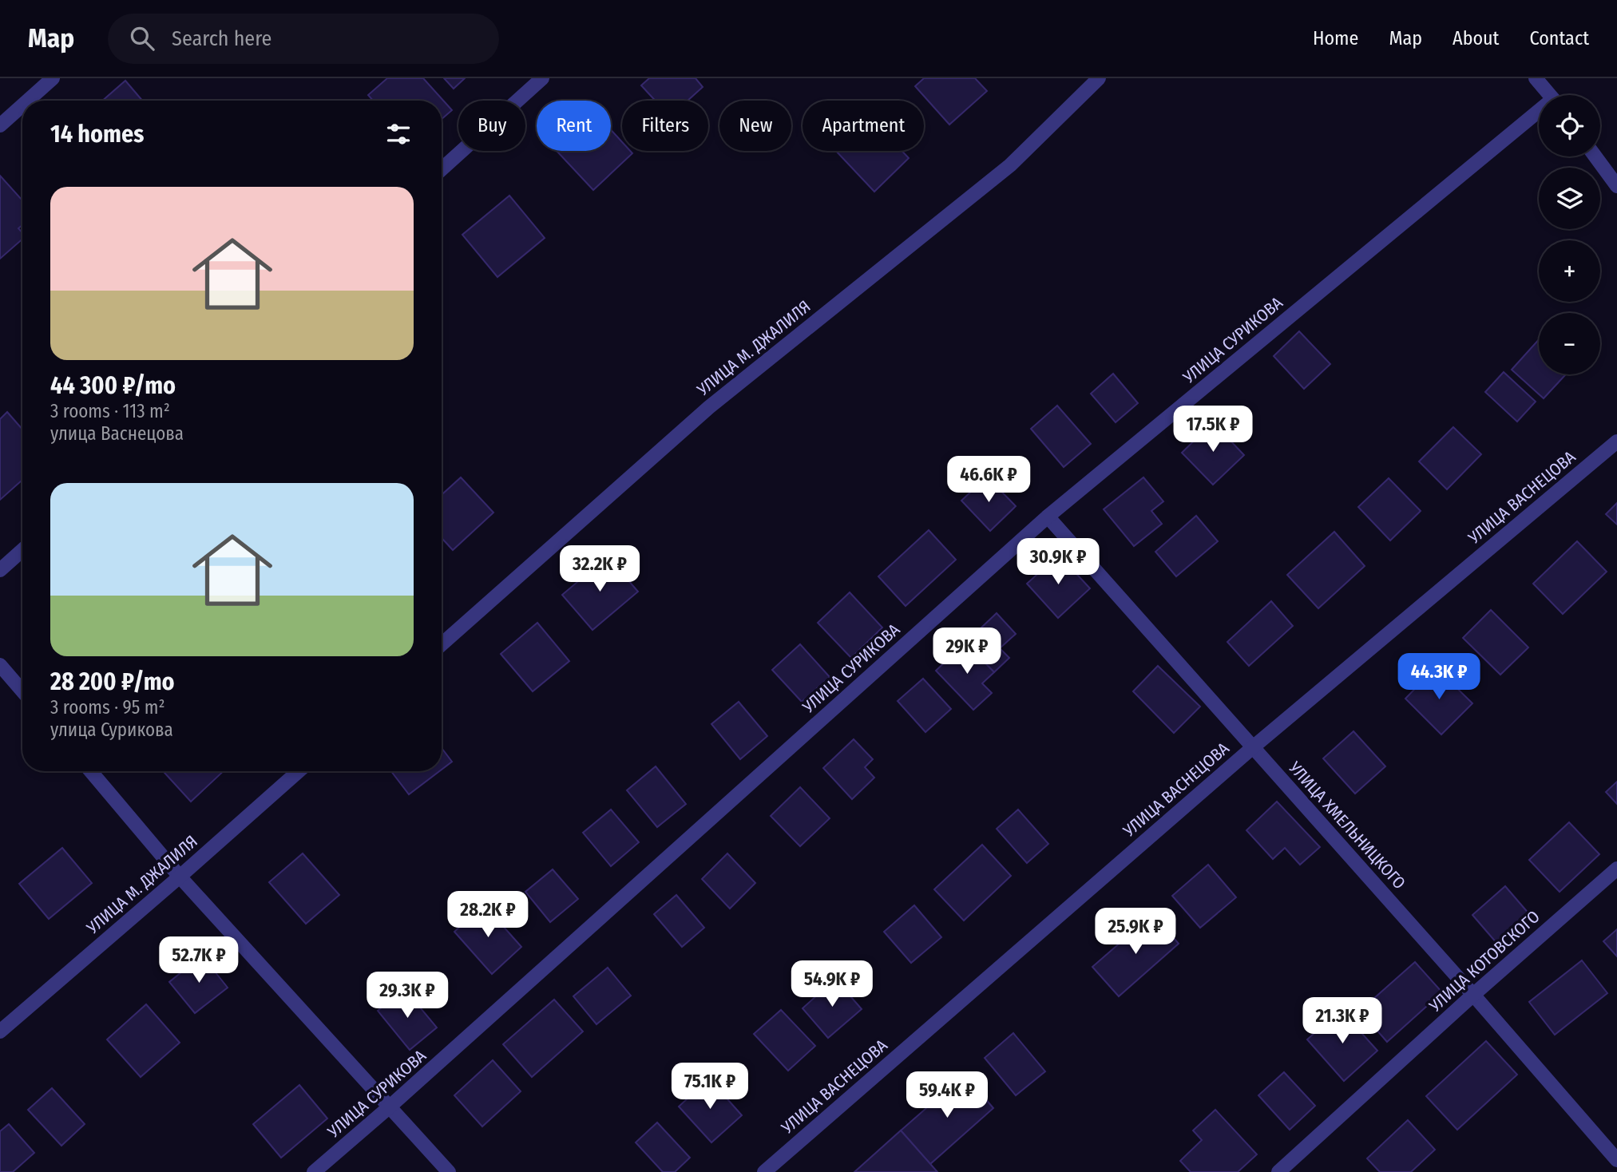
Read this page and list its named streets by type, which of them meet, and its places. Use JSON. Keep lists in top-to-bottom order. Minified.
{"streets":{"street":["УЛИЦА СУРИКОВА","УЛИЦА М. ДЖАЛИЛЯ","УЛИЦА ВАСНЕЦОВА","УЛИЦА ХМЕЛЬНИЦКОГО","УЛИЦА КОТОВСКОГО"]},"crossings":[["УЛИЦА СУРИКОВА","УЛИЦА ХМЕЛЬНИЦКОГО"],["УЛИЦА ВАСНЕЦОВА","УЛИЦА ХМЕЛЬНИЦКОГО"],["УЛИЦА ХМЕЛЬНИЦКОГО","УЛИЦА КОТОВСКОГО"]],"page":{"header":"Map","search":"Search here","nav":["Home","Map","About","Contact"],"map_buttons":["+","−"],"chip":["Buy","Rent","Filters","New","Apartment"],"heading":"14 homes","list":[{"name":"44 300 ₽/mo","note":"3 rooms · 113 m² · улица Васнецова"},{"name":"28 200 ₽/mo","note":"3 rooms · 95 m² · улица Сурикова"}],"price":["17.5K ₽","46.6K ₽","30.9K ₽","32.2K ₽","29K ₽","44.3K ₽","28.2K ₽","25.9K ₽","52.7K ₽","54.9K ₽","29.3K ₽","21.3K ₽","75.1K ₽","59.4K ₽"]}}
